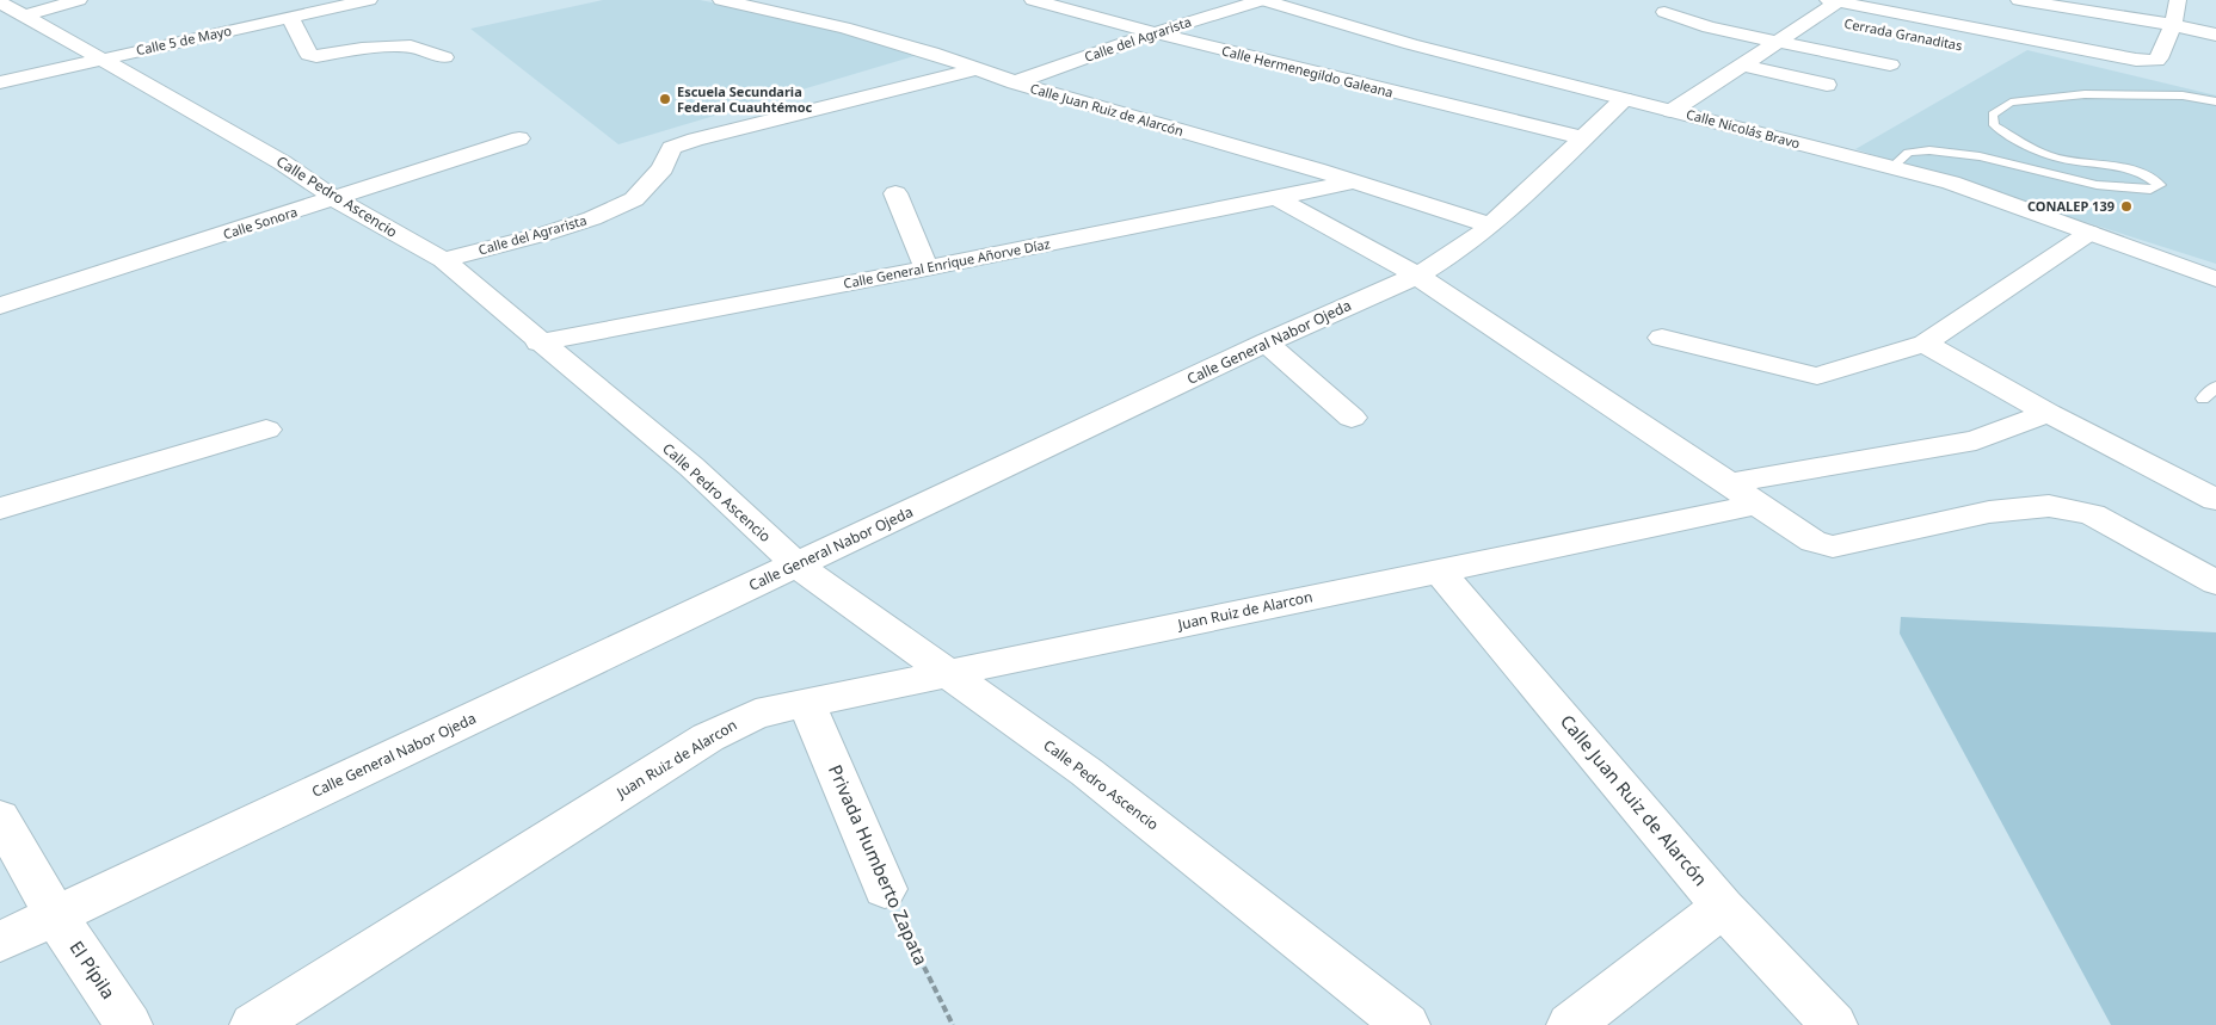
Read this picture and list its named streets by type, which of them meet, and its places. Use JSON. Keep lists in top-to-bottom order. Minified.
{"streets":{"street":["Cerrada Granaditas","Calle del Agrarista","Calle 5 de Mayo","Calle Hermenegildo Galeana","Calle Juan Ruiz de Alarcón","Calle Nicolás Bravo","Calle Pedro Ascencio","Calle Sonora","Calle General Enrique Añorve Díaz","Calle General Nabor Ojeda","Juan Ruiz de Alarcon","Privada Humberto Zapata","El Pípila"]},"crossings":[["Calle del Agrarista","Calle Hermenegildo Galeana"],["Calle del Agrarista","Calle Juan Ruiz de Alarcón"],["Calle del Agrarista","Calle Nicolás Bravo"],["Calle del Agrarista","Calle Pedro Ascencio"],["Calle 5 de Mayo","Calle Pedro Ascencio"],["Calle Hermenegildo Galeana","Calle General Nabor Ojeda"],["Calle Juan Ruiz de Alarcón","Calle General Enrique Añorve Díaz"],["Calle Juan Ruiz de Alarcón","Calle General Nabor Ojeda"],["Calle Juan Ruiz de Alarcón","Juan Ruiz de Alarcon"],["Calle Nicolás Bravo","Calle General Nabor Ojeda"],["Calle Pedro Ascencio","Calle Sonora"],["Calle Pedro Ascencio","Calle General Enrique Añorve Díaz"],["Calle Pedro Ascencio","Calle General Nabor Ojeda"],["Calle Pedro Ascencio","Juan Ruiz de Alarcon"],["Calle General Nabor Ojeda","El Pípila"],["Juan Ruiz de Alarcon","Privada Humberto Zapata"]],"places":["Escuela Secundaria Federal Cuauhtémoc","CONALEP 139"]}
